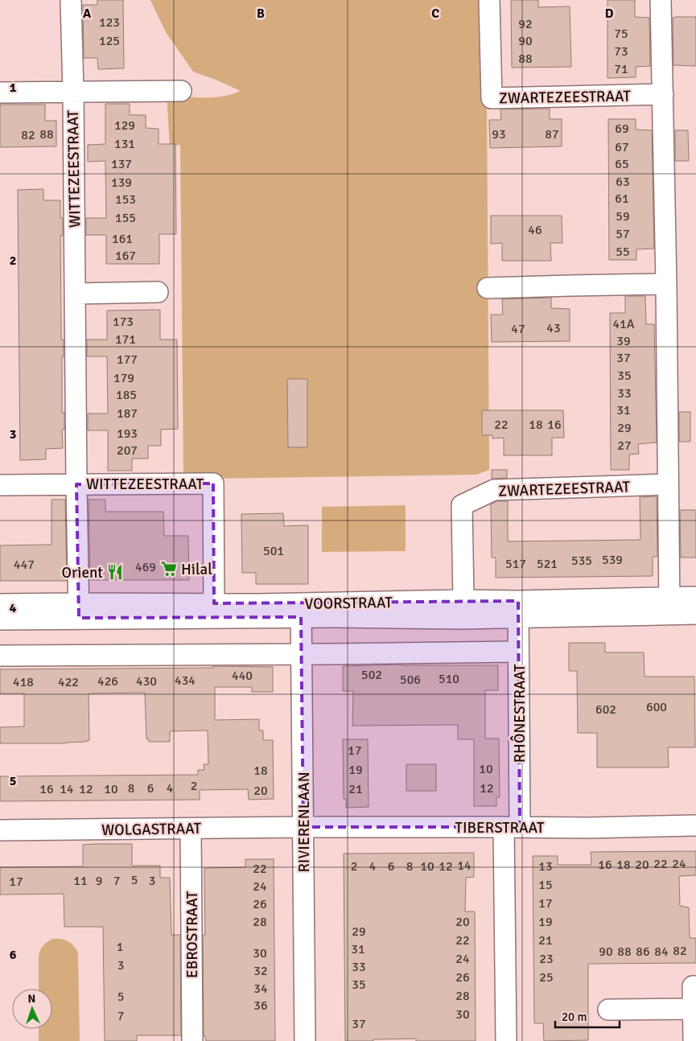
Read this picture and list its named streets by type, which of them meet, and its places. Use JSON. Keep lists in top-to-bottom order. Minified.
{"streets":{"street":["ZWARTEZEESTRAAT","WITTEZEESTRAAT","VOORSTRAAT","RHÔNESTRAAT","RIVIERENLAAN","TIBERSTRAAT","WOLGASTRAAT","EBROSTRAAT"]},"crossings":[["ZWARTEZEESTRAAT","VOORSTRAAT"],["WITTEZEESTRAAT","VOORSTRAAT"],["VOORSTRAAT","RHÔNESTRAAT"],["VOORSTRAAT","RIVIERENLAAN"],["RHÔNESTRAAT","TIBERSTRAAT"],["RIVIERENLAAN","TIBERSTRAAT"],["RIVIERENLAAN","WOLGASTRAAT"],["TIBERSTRAAT","WOLGASTRAAT"],["WOLGASTRAAT","EBROSTRAAT"]],"places":{"supermarket":["Hilal"],"restaurant":["Orient"]},"house_numbers":["123","92","75","125","90","73","88","71","129","69","88","93","87","82","131","67","137","65","63","139","61","153","59","155","46","57","161","55","167","173","41A","43","47","171","39","37","177","35","179","33","185","31","187","22","18","16","29","193","27","207","501","539","535","517","521","447","469","502","440","510","506","434","426","430","418","422","600","602","17","10","19","18","2","8","6","4","12","16","14","12","10","21","20","22","24","16","18","20","14","2","4","6","8","10","12","13","22","5","11","9","7","3","17","15","24","17","26","28","20","19","29","22","21","1","31","82","90","88","86","84","30","24","23","3","33","32","26","25","35","34","28","5","36","30","7","37"],"scale_bar":"20 m","north":"top","grid":{"columns":["A","B","C","D"],"rows":["1","2","3","4","5","6"]}}
